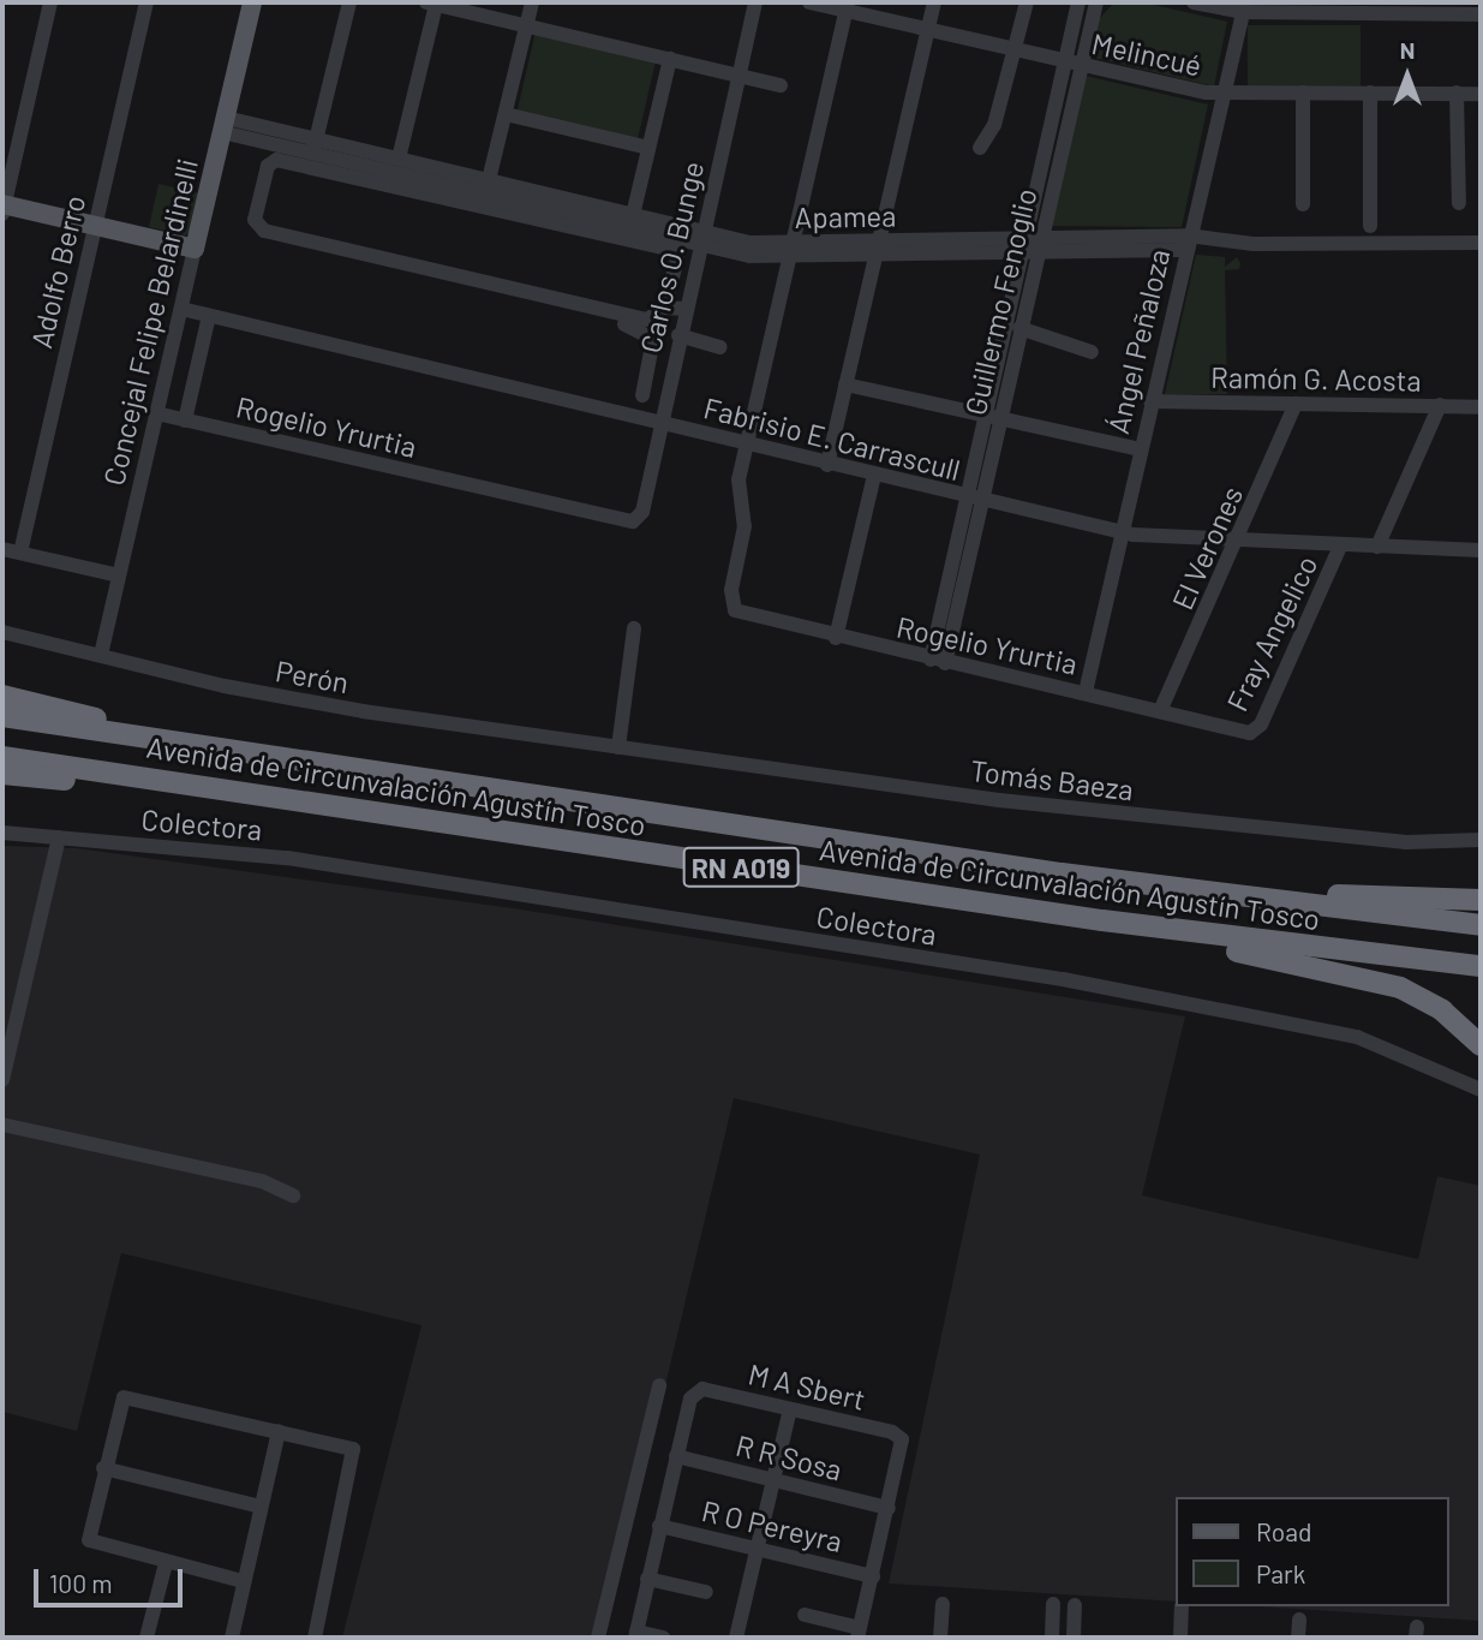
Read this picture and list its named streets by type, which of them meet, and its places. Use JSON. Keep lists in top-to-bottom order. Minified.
{"streets":{"highway":["Avenida de Circunvalación Agustín Tosco","RN A019"],"main road":["Concejal Felipe Belardinelli"],"street":["Melincué","Apamea","Carlos O. Bunge","Adolfo Berro","Guillermo Fenoglio","Ángel Peñaloza","Ramón G. Acosta","Rogelio Yrurtia","Fabrisio E. Carrascull","El Verones","Fray Angelico","Perón","Tomás Baeza","Colectora","M A Sbert","R R Sosa","R O Pereyra"]},"crossings":[["Melincué","Guillermo Fenoglio"],["Melincué","Ángel Peñaloza"],["Apamea","Carlos O. Bunge"],["Apamea","Guillermo Fenoglio"],["Apamea","Concejal Felipe Belardinelli"],["Apamea","Ángel Peñaloza"],["Carlos O. Bunge","Rogelio Yrurtia"],["Carlos O. Bunge","Fabrisio E. Carrascull"],["Guillermo Fenoglio","Rogelio Yrurtia"],["Guillermo Fenoglio","Fabrisio E. Carrascull"],["Concejal Felipe Belardinelli","Rogelio Yrurtia"],["Concejal Felipe Belardinelli","Fabrisio E. Carrascull"],["Concejal Felipe Belardinelli","Perón"],["Ángel Peñaloza","Ramón G. Acosta"],["Ángel Peñaloza","Rogelio Yrurtia"],["Ángel Peñaloza","Fabrisio E. Carrascull"],["Ramón G. Acosta","El Verones"],["Rogelio Yrurtia","Fabrisio E. Carrascull"],["Rogelio Yrurtia","El Verones"],["Rogelio Yrurtia","Fray Angelico"],["Fabrisio E. Carrascull","El Verones"],["Fabrisio E. Carrascull","Fray Angelico"],["Perón","Tomás Baeza"],["M A Sbert","R R Sosa"]],"legend":["Road","Park"],"scale_bar":"100 m","north":"top"}
